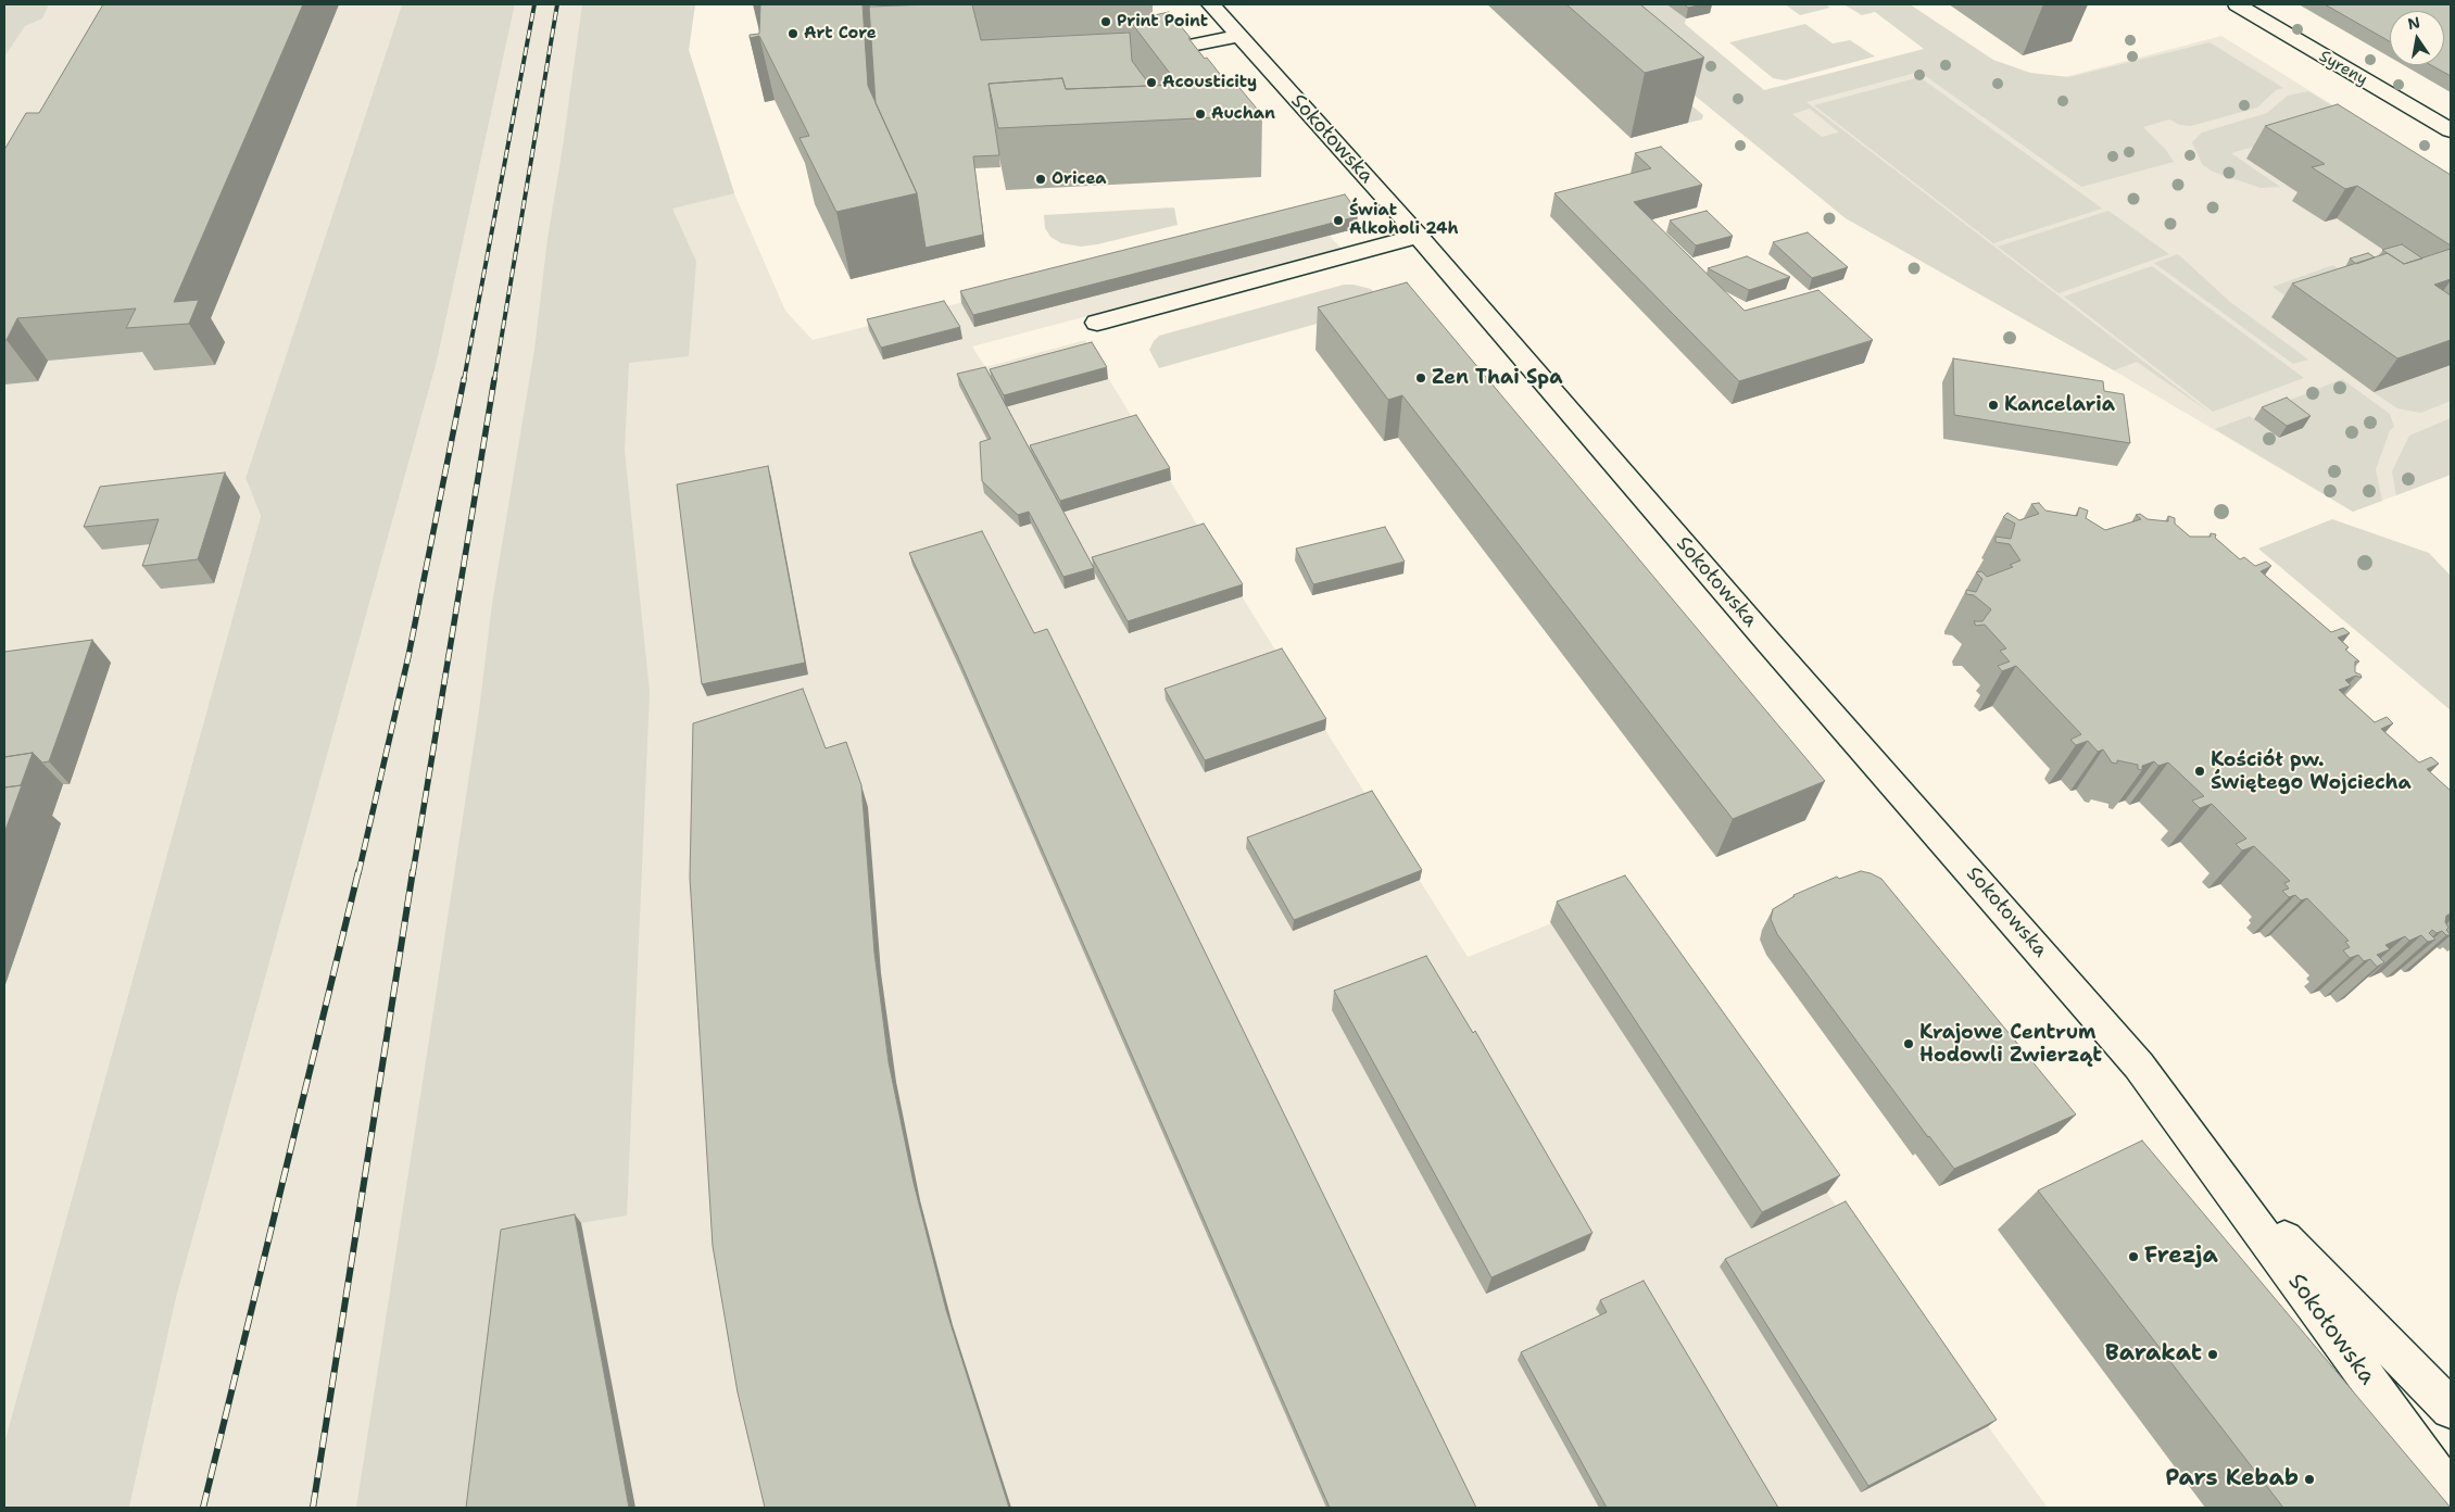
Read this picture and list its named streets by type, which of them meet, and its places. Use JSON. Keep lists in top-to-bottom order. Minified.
{"streets":{"street":["Syreny","Sokołowska"]},"places":["Print Point","Art Core","Acousticity","Auchan","Oricea","Świat Alkoholi 24h","Zen Thai Spa","Kancelaria","Kościół pw. Świętego Wojciecha","Krajowe Centrum Hodowli Zwierząt","Frezja","Barakat","Pars Kebab"],"north":"top"}
